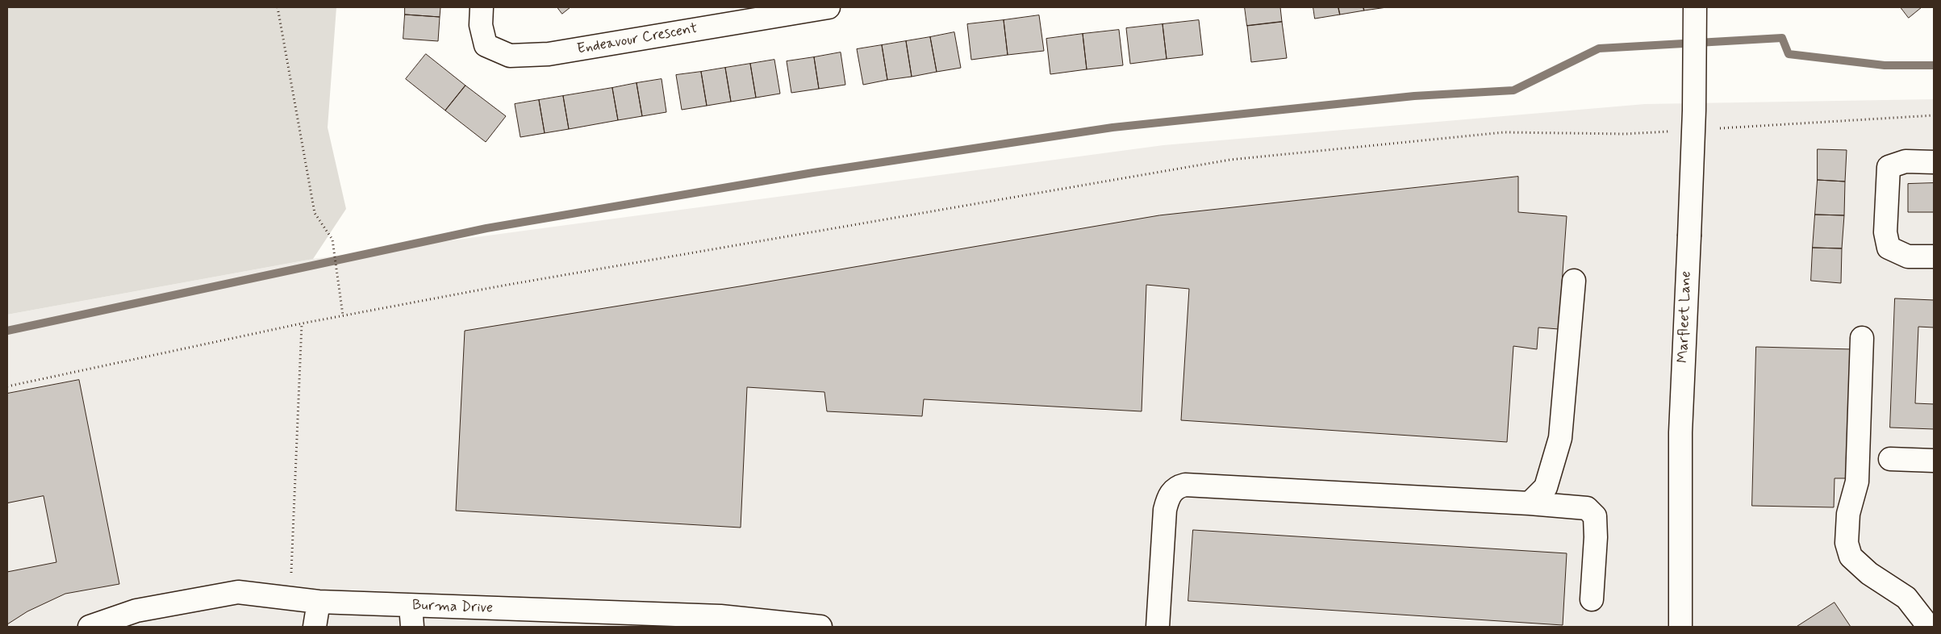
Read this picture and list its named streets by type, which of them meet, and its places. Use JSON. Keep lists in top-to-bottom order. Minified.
{"streets":{"street":["Endeavour Crescent","Marfleet Lane","Burma Drive"]}}
